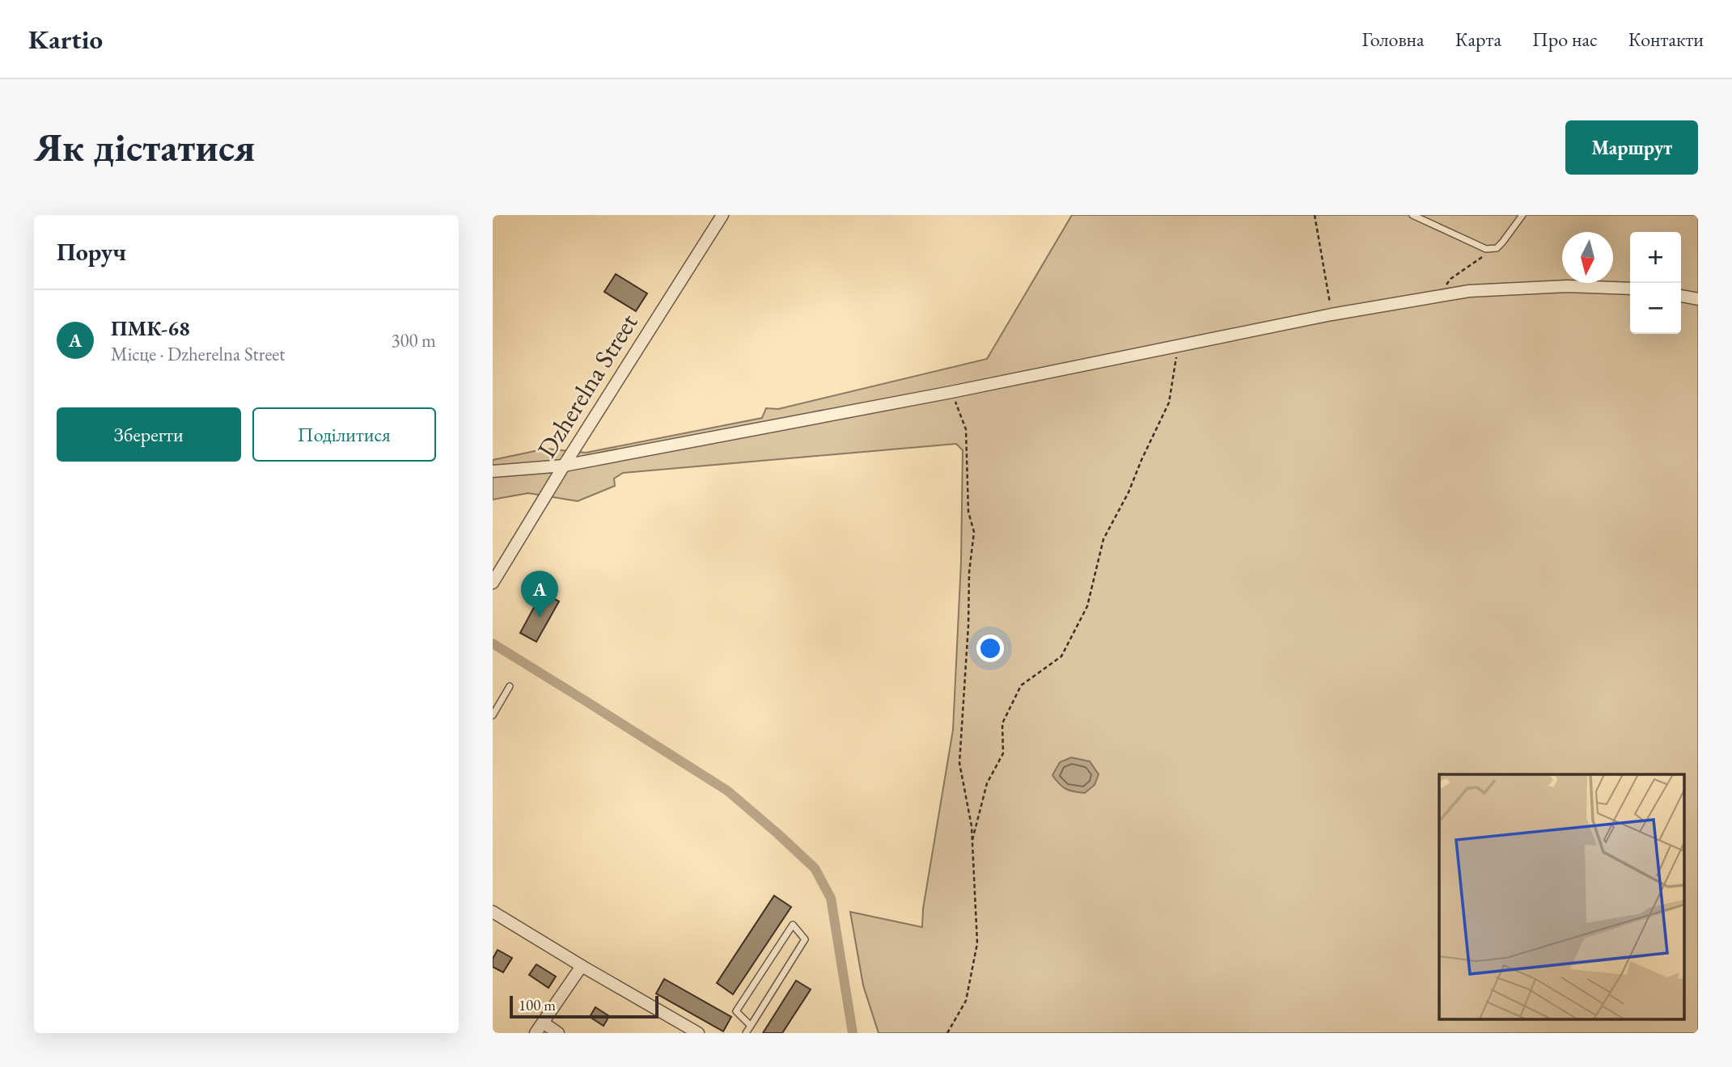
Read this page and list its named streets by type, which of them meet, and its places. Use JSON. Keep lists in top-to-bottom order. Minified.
{"streets":{"street":["Dzherelna Street"]},"scale_bar":"100 m","north":"bottom","page":{"header":"Kartio","nav":["Головна","Карта","Про нас","Контакти"],"buttons":["Маршрут",["Зберегти","Поділитися"]],"title":"Як дістатися","heading":"Поруч","map_buttons":["+","−"],"list":[{"mark":"A","name":"ПМК-68","note":"Місце · Dzherelna Street","value":"300 m"}],"pins":"A","scale":"100 m"}}
